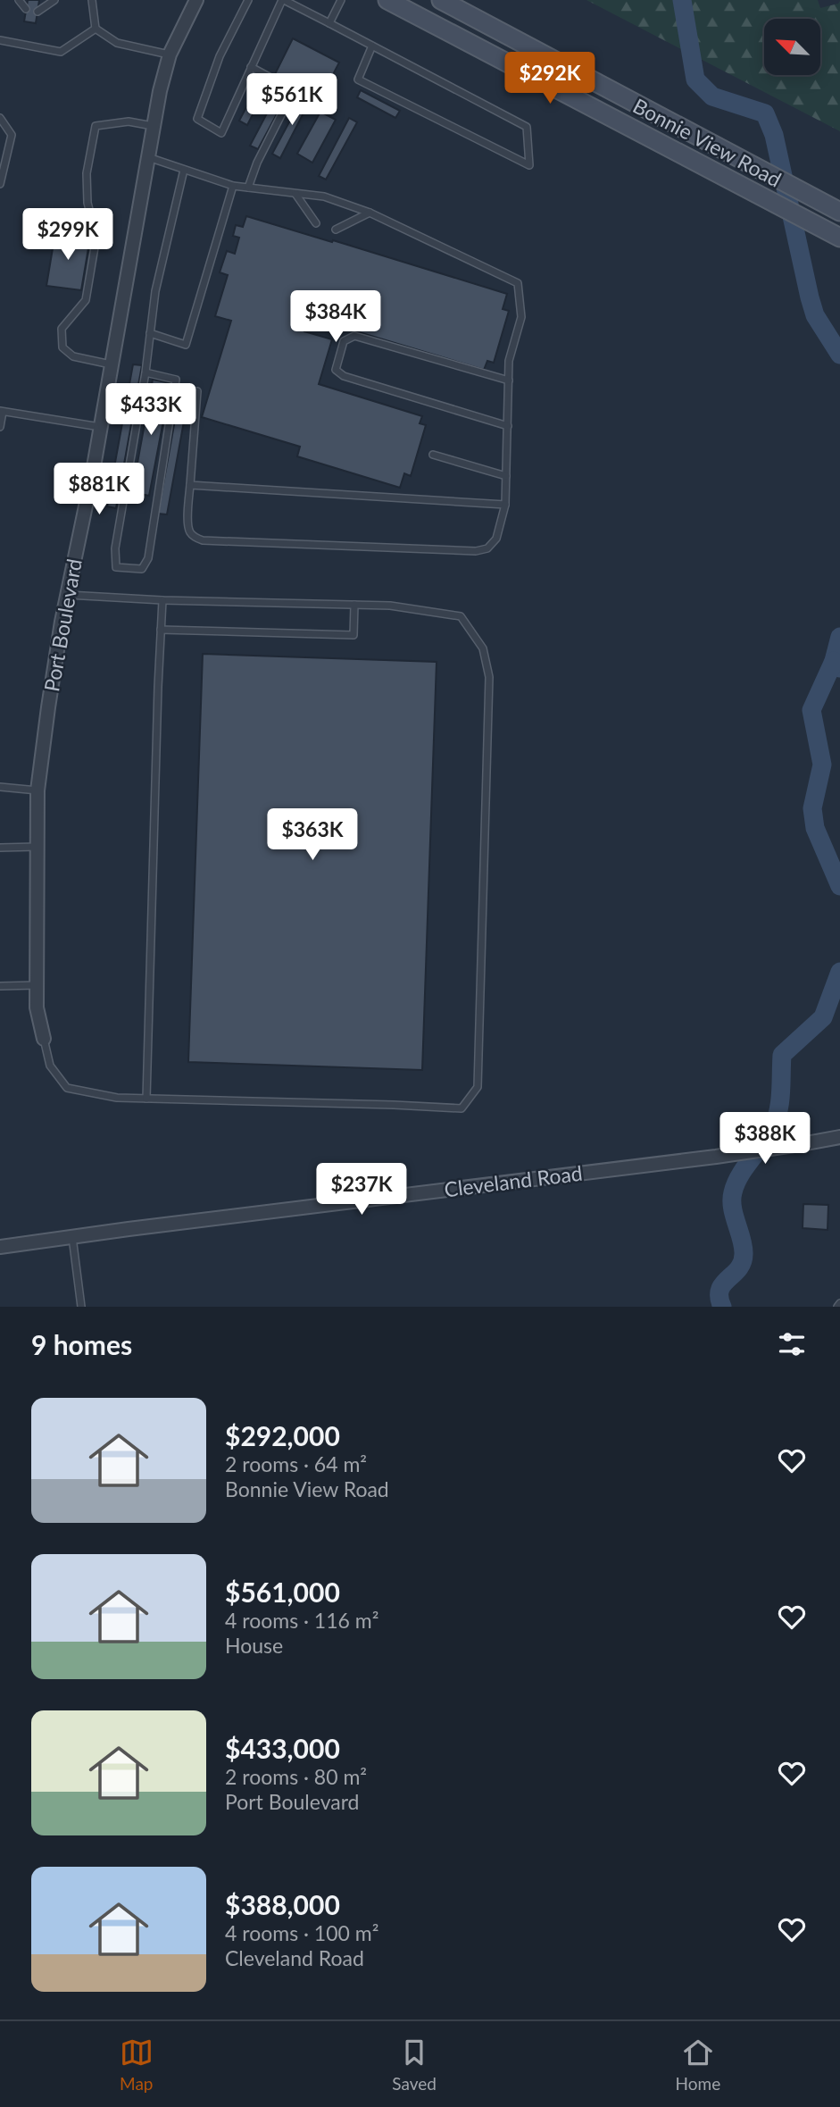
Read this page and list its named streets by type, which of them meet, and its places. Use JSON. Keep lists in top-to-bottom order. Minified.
{"streets":{"main road":["Bonnie View Road"],"street":["Port Boulevard","Cleveland Road"]},"north":"top left","page":{"price":["$292K","$561K","$299K","$384K","$433K","$881K","$363K","$388K","$237K"],"heading":"9 homes","list":[{"name":"$292,000","note":"2 rooms · 64 m² · Bonnie View Road"},{"name":"$561,000","note":"4 rooms · 116 m² · House"},{"name":"$433,000","note":"2 rooms · 80 m² · Port Boulevard"},{"name":"$388,000","note":"4 rooms · 100 m² · Cleveland Road"}],"tabs":["Map","Saved","Home"]}}
